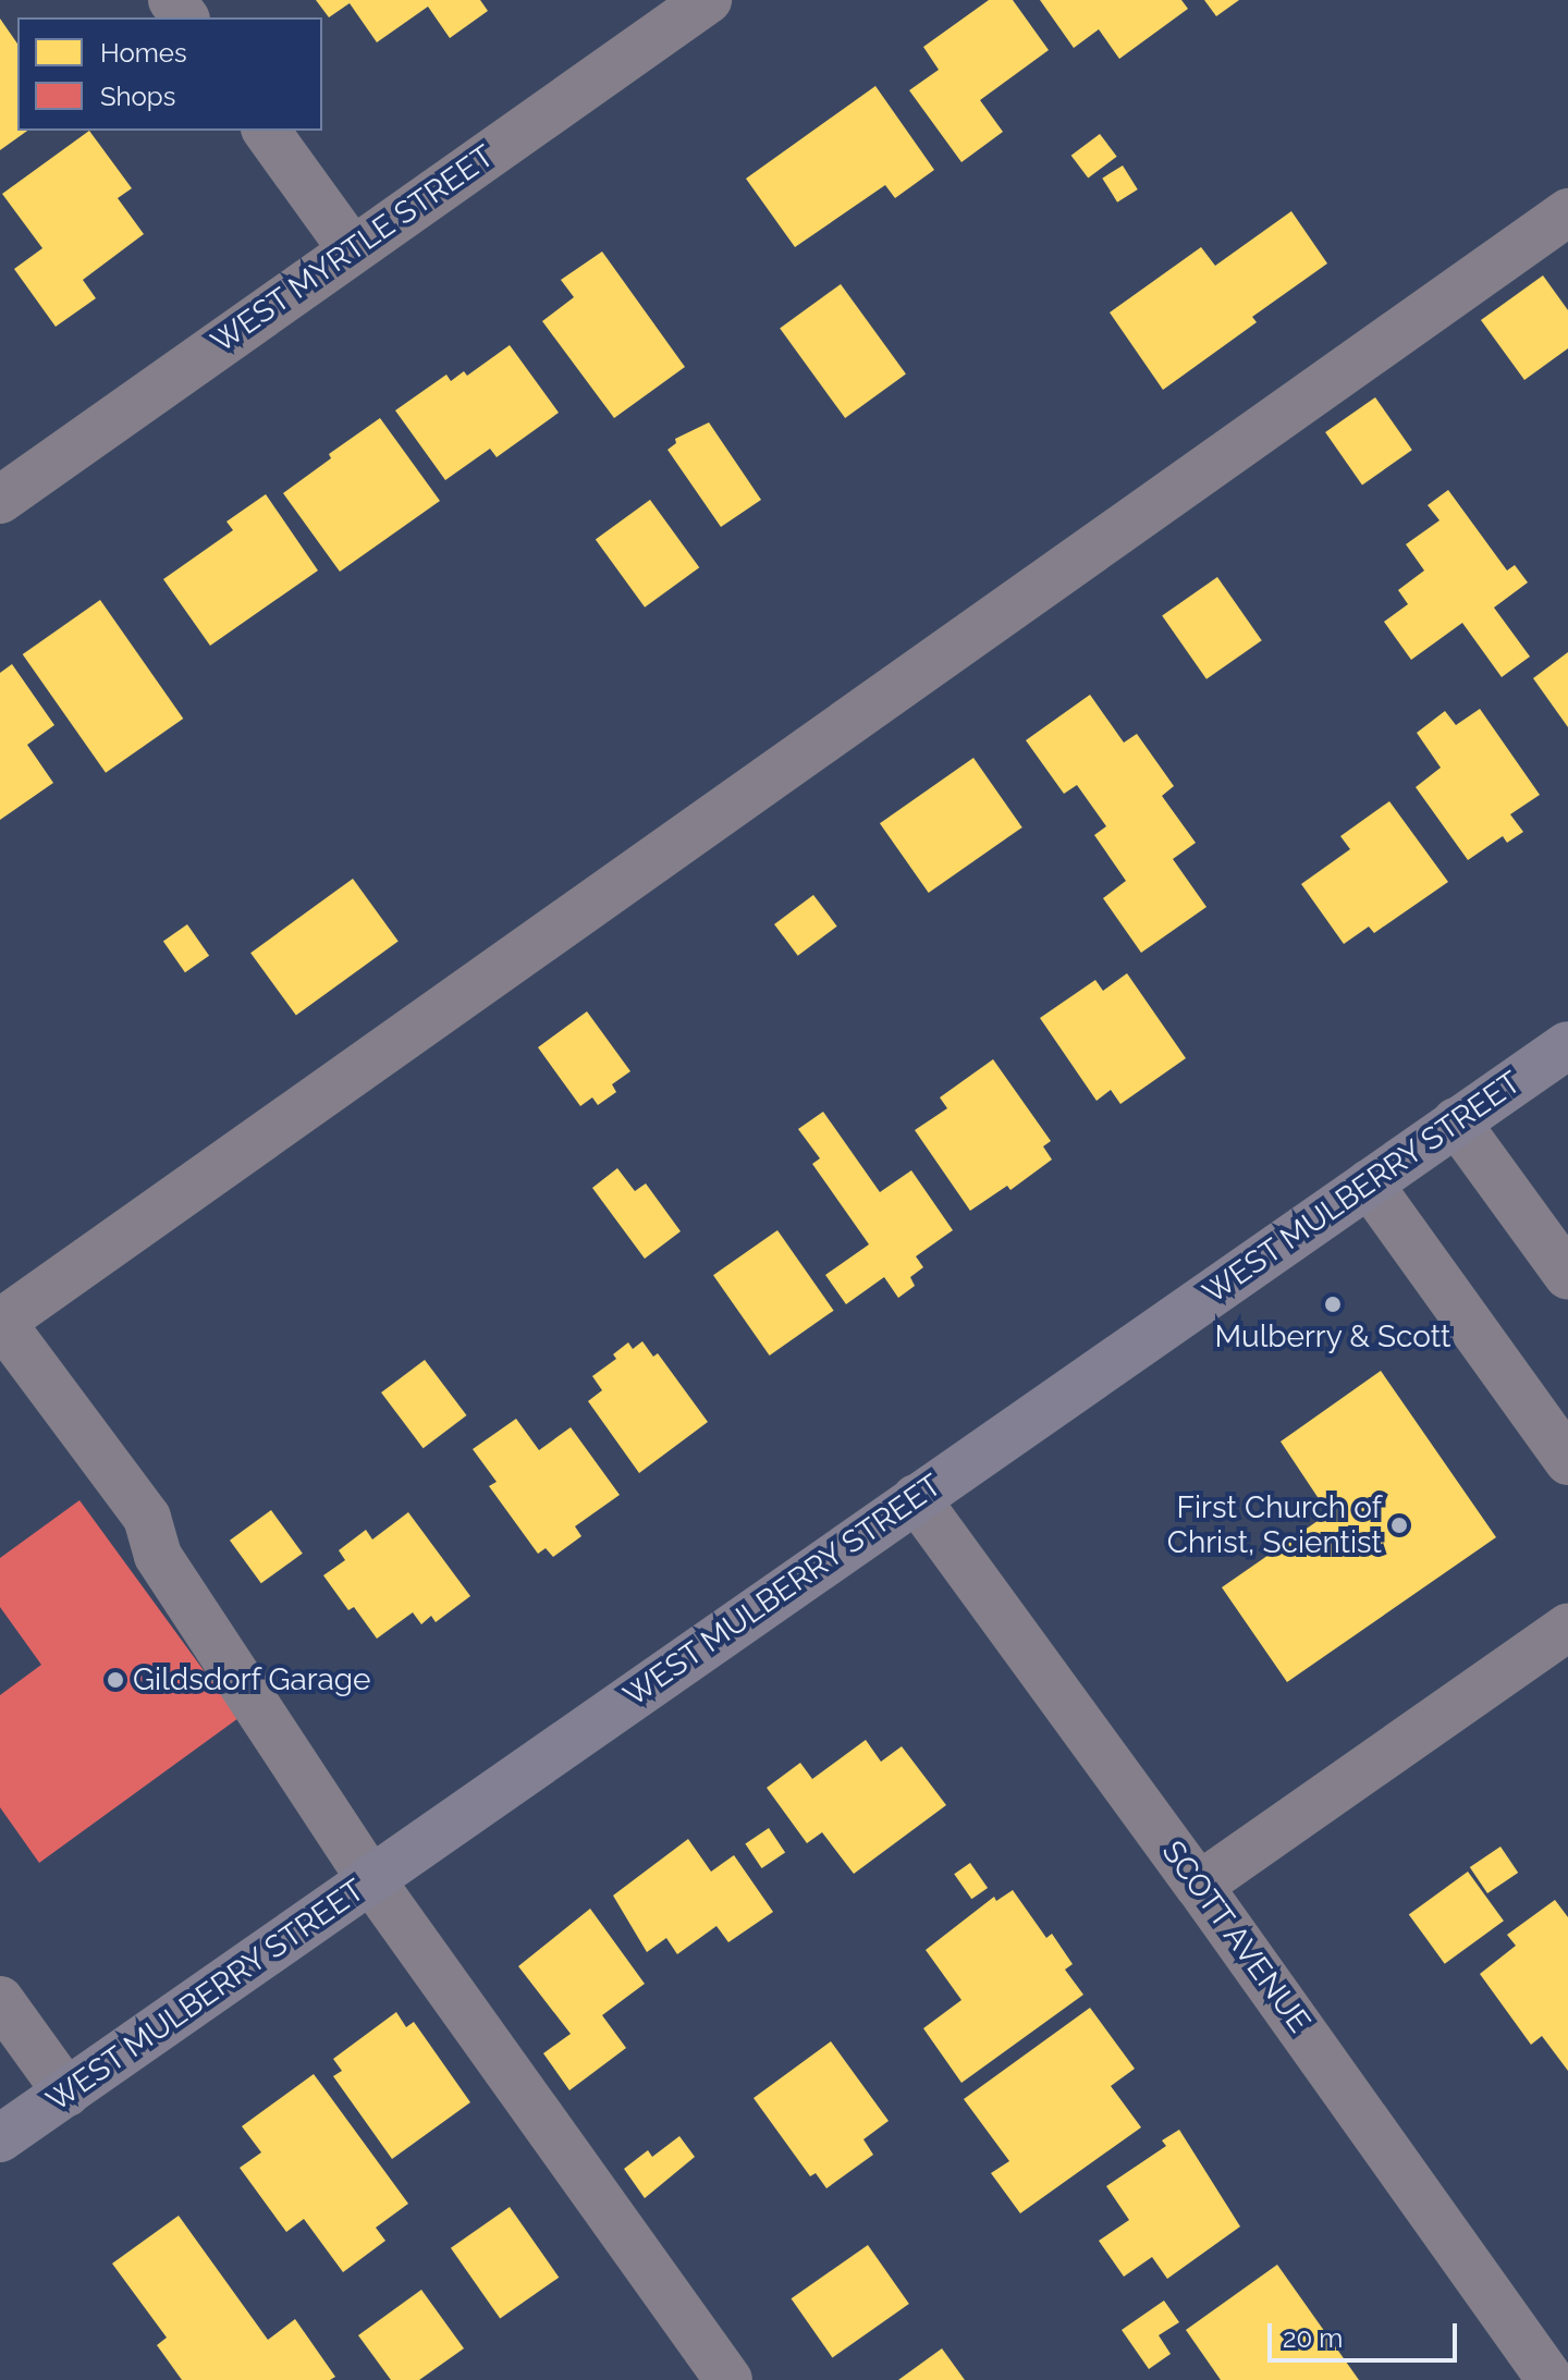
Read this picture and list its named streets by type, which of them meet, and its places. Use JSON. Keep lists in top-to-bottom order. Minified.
{"streets":{"main road":["WEST MULBERRY STREET"],"street":["WEST MYRTLE STREET","SCOTT AVENUE"]},"crossings":[["WEST MULBERRY STREET","SCOTT AVENUE"]],"places":["Mulberry & Scott","First Church of Christ, Scientist","Gildsdorf Garage"],"legend":["Homes","Shops"],"scale_bar":"20 m"}
